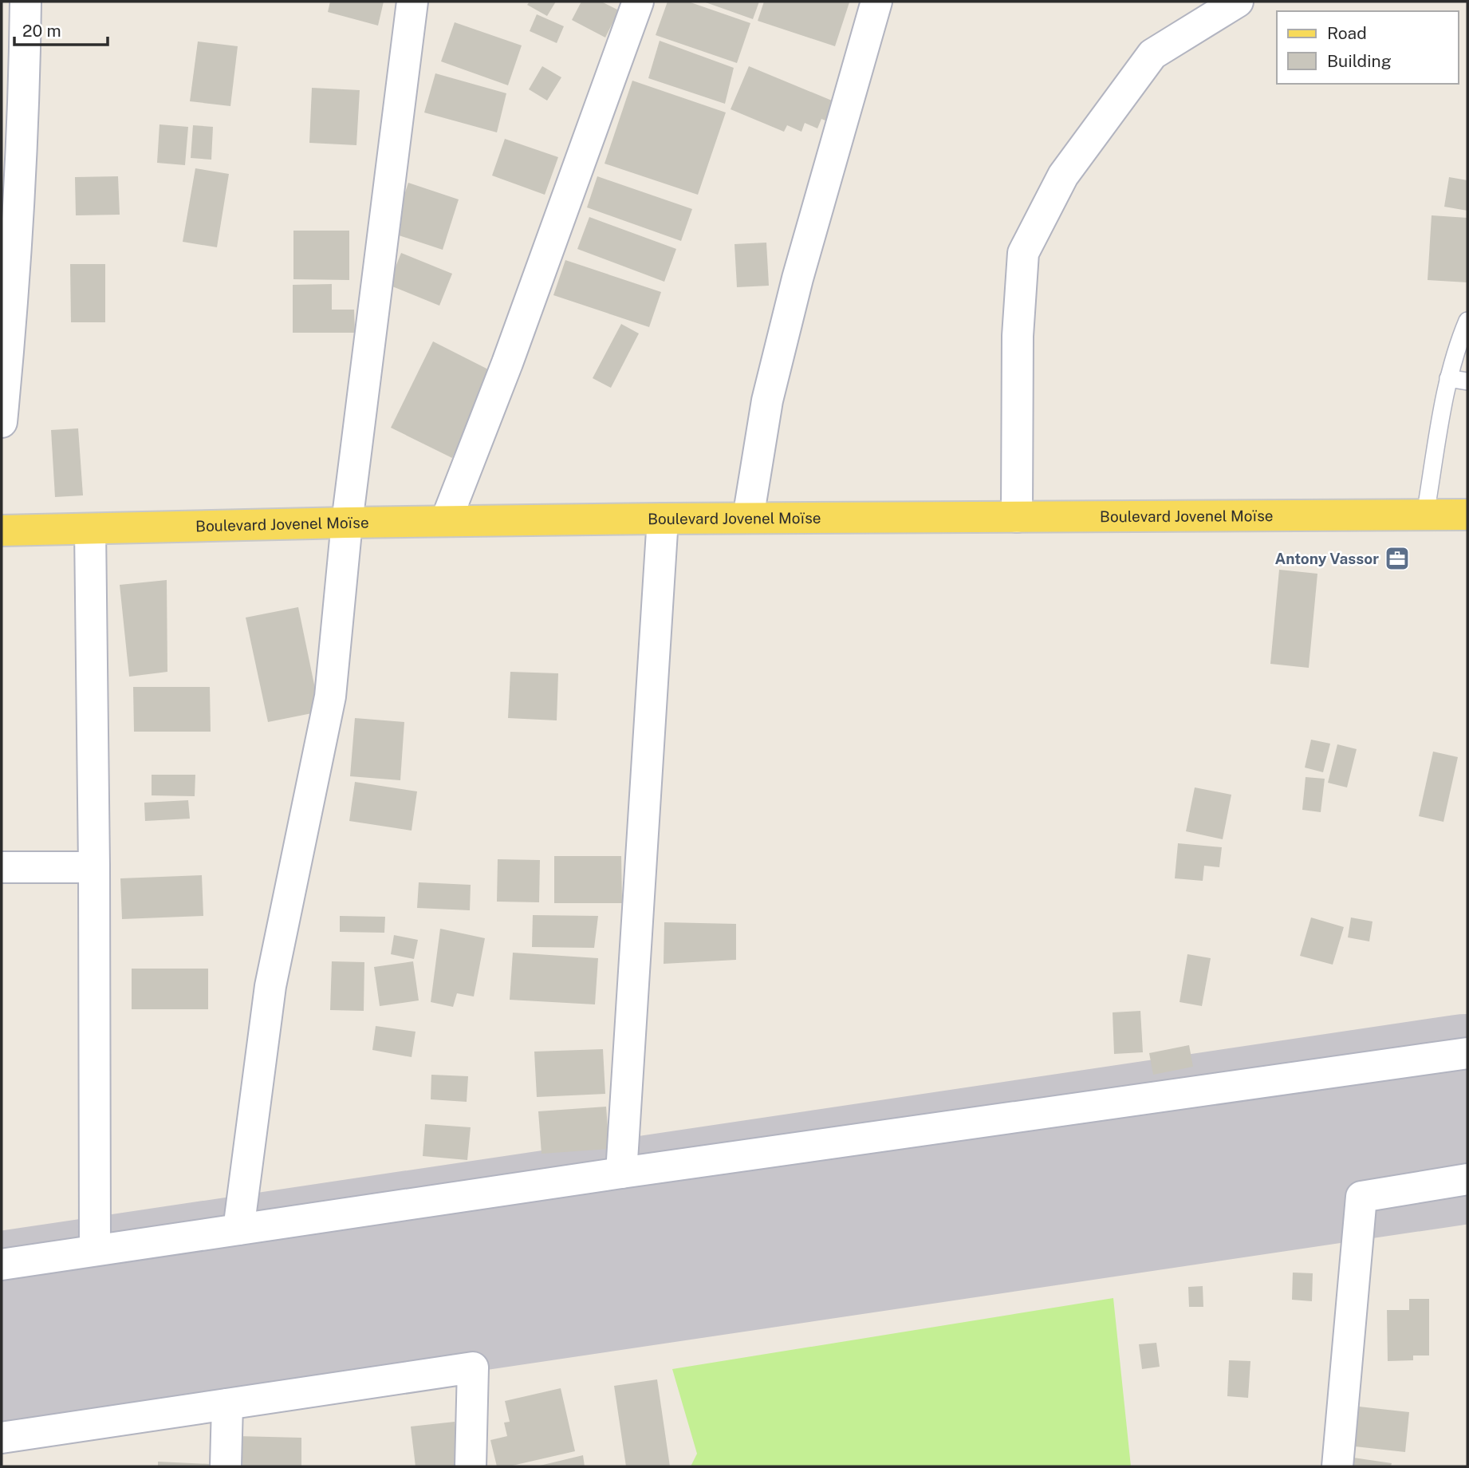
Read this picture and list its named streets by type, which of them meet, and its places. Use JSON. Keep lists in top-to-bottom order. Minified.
{"streets":{"main road":["Boulevard Jovenel Moïse"]},"places":{"office":["Antony Vassor"]},"legend":["Road","Building"],"scale_bar":"20 m"}
